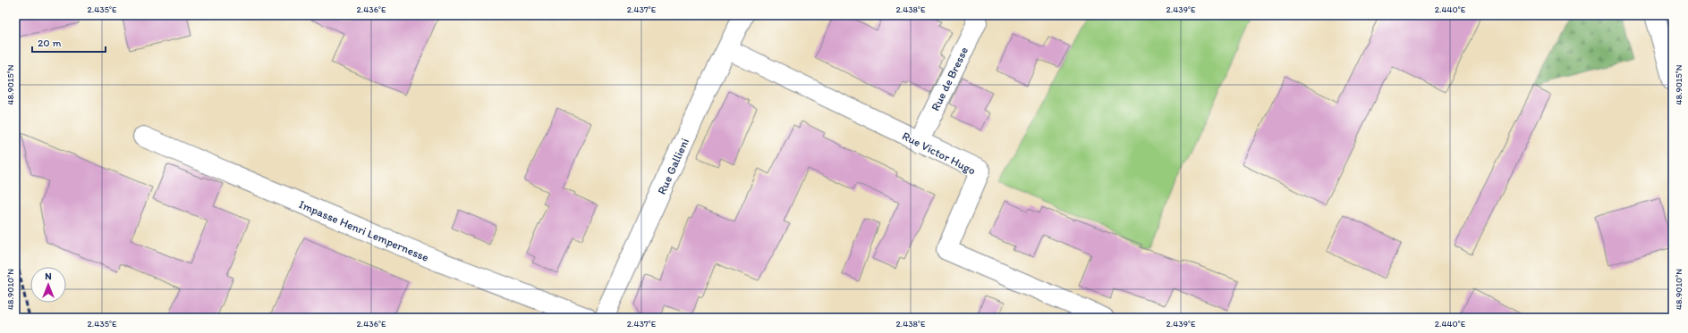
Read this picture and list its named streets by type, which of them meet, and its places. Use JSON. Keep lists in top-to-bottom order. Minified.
{"streets":{"street":["Rue de Bresse","Rue Victor Hugo","Rue Gallieni","Impasse Henri Lempernesse"]},"crossings":[["Rue de Bresse","Rue Victor Hugo"],["Rue Victor Hugo","Rue Gallieni"]],"scale_bar":"20 m","north":"top","coordinates":["2.435°E","2.436°E","2.437°E","2.438°E","2.439°E","2.440°E","48.9015°N","48.9010°N"]}
